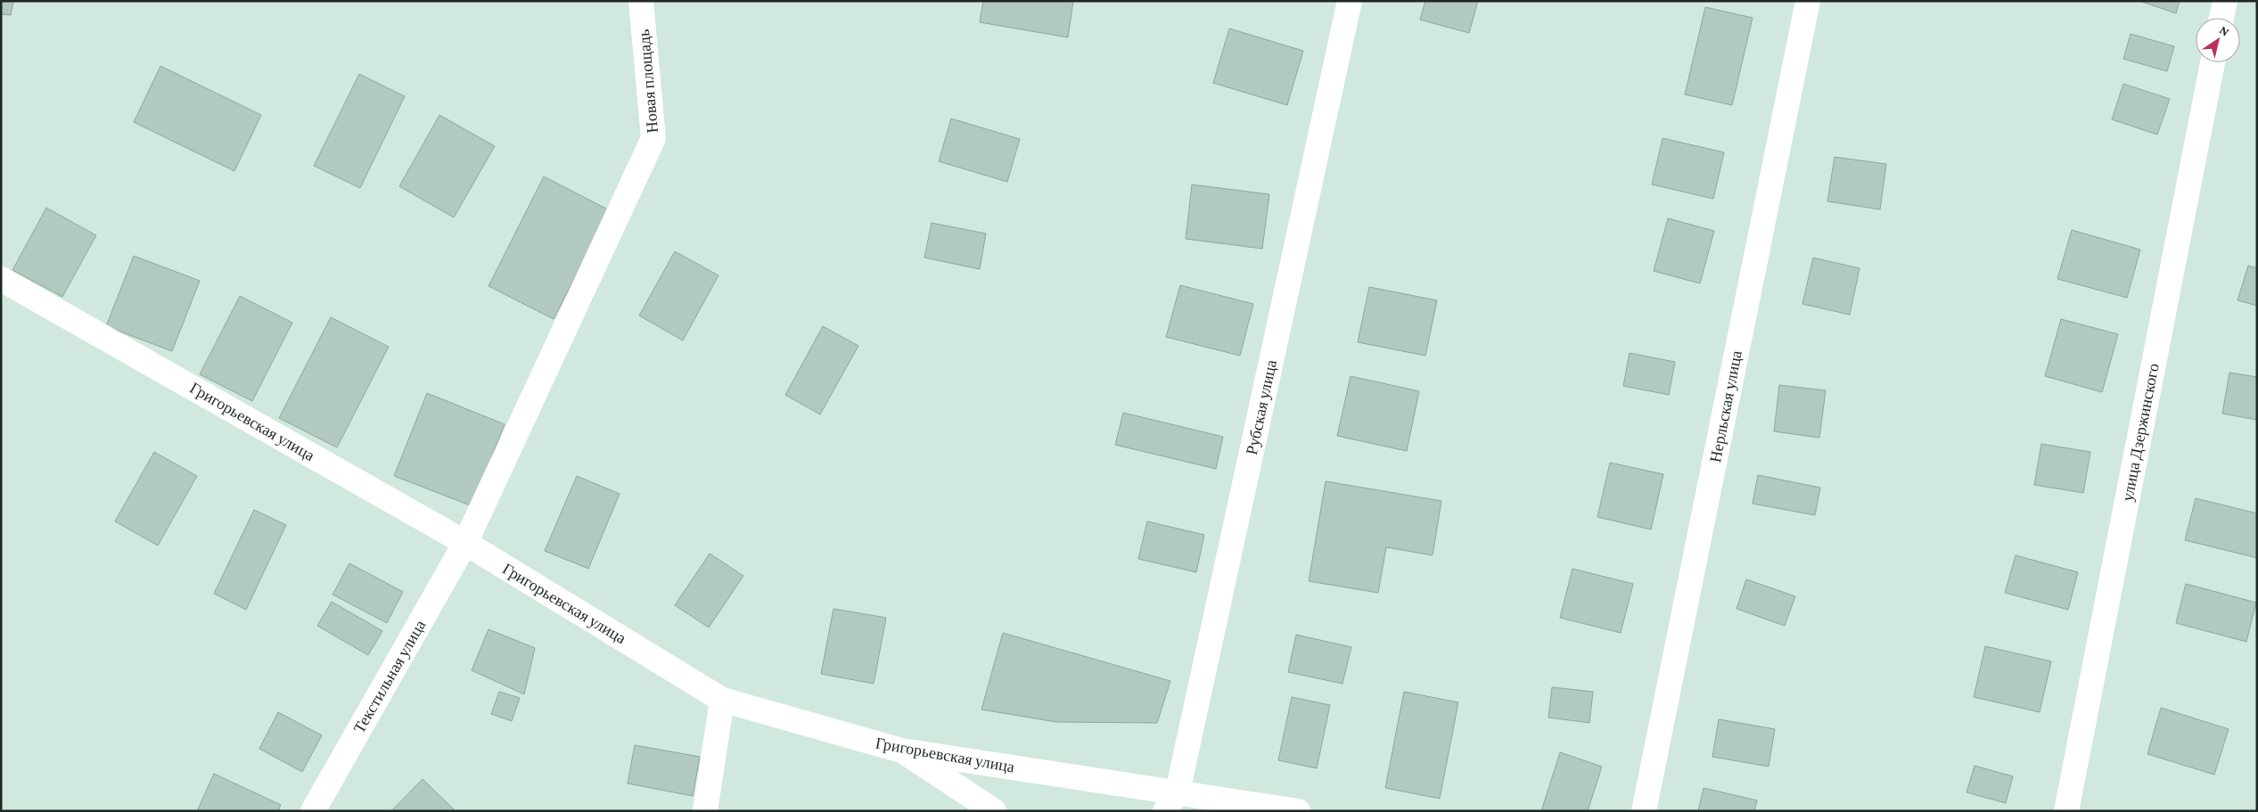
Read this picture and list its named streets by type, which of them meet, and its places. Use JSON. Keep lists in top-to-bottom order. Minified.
{"streets":{"street":["Новая площадь","Нерльская улица","Рубская улица","Григорьевская улица","улица Дзержинского","Текстильная улица"]},"crossings":[["Новая площадь","Григорьевская улица"],["Новая площадь","Текстильная улица"],["Рубская улица","Григорьевская улица"],["Григорьевская улица","Текстильная улица"]],"north":"top right"}
